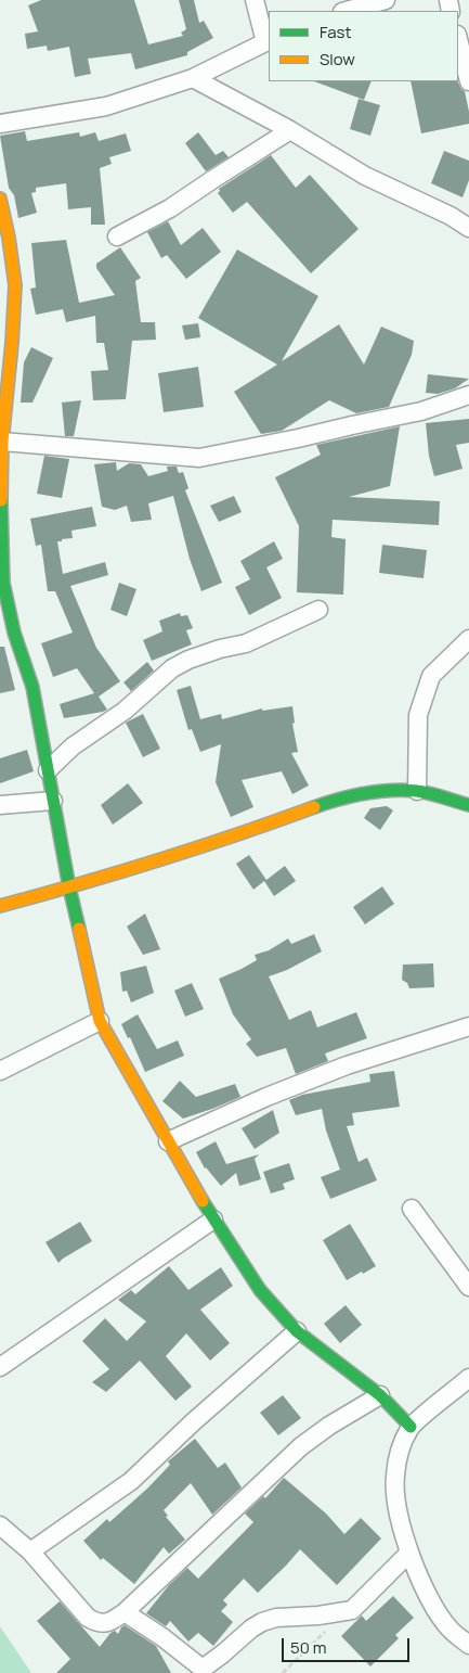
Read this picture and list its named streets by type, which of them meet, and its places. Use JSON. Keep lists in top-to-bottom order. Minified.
{"legend":["Fast","Slow"],"scale_bar":"50 m"}
